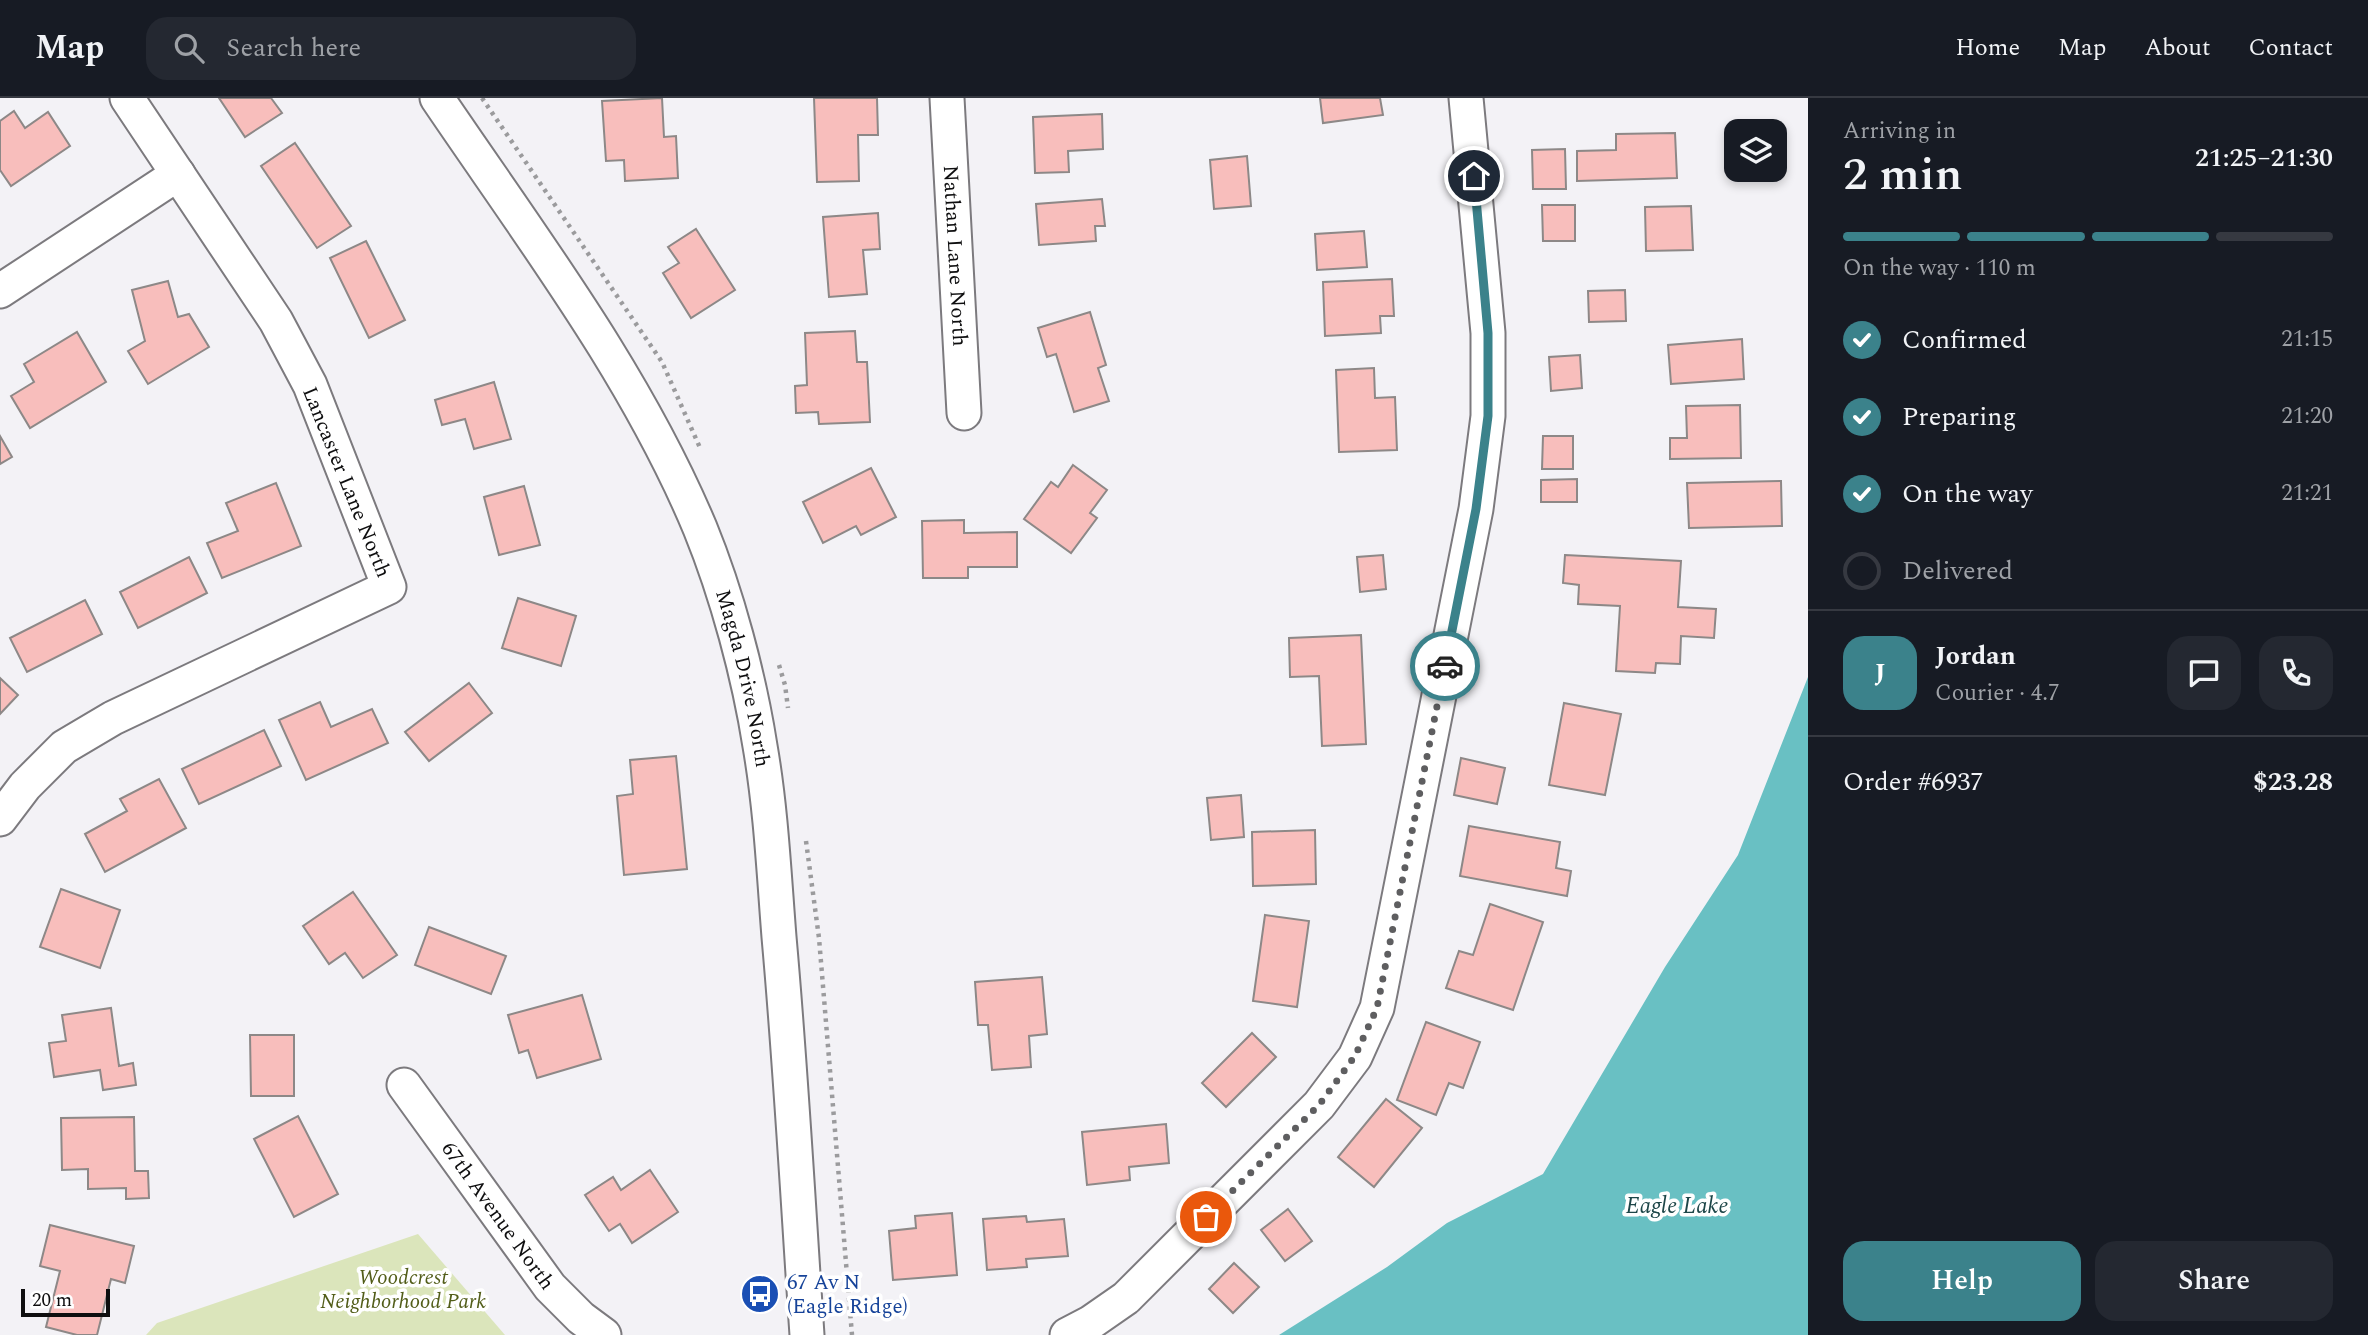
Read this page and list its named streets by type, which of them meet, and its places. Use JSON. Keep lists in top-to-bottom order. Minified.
{"streets":{"street":["Nathan Lane North","Lancaster Lane North","Magda Drive North","67th Avenue North"]},"water":["Eagle Lake"],"parks":["Woodcrest Neighborhood Park"],"places":{"bus stop":["67 Av N (Eagle Ridge)"]},"scale_bar":"20 m","page":{"header":"Map","search":"Search here","nav":["Home","Map","About","Contact"],"heading":["2 min","Arriving in","21:25–21:30"],"panel":["Jordan","Courier · 4.7","Order #6937","$23.28"],"bar":"On the way · 110 m","list":[["Confirmed","21:15"],["Preparing","21:20"],["On the way","21:21"],"Delivered"],"round":"J","buttons":["Help","Share"],"scale":"20 m"}}
